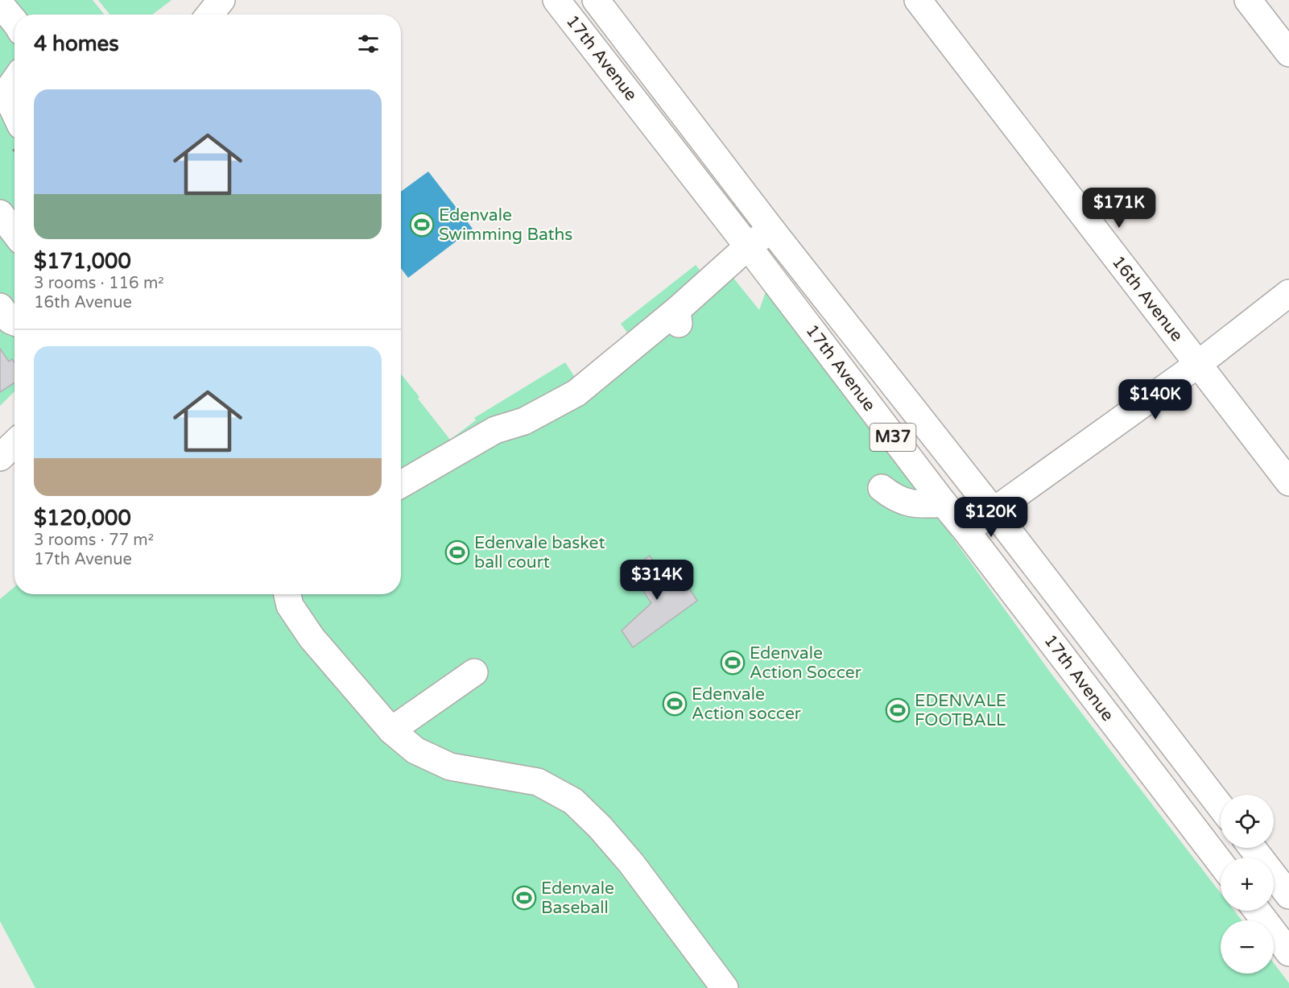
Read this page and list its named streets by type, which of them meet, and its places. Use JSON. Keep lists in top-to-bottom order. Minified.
{"streets":{"main road":["17th Avenue","16th Avenue","M37"]},"places":{"sports":["Edenvale Swimming Baths","Edenvale basket ball court","Edenvale Action Soccer","Edenvale Action soccer","EDENVALE FOOTBALL","Edenvale Baseball"]},"page":{"heading":"4 homes","list":[{"name":"$171,000","note":"3 rooms · 116 m² · 16th Avenue"},{"name":"$120,000","note":"3 rooms · 77 m² · 17th Avenue"}],"price":["$171K","$140K","$120K","$314K"],"map_buttons":["+","−"]}}
